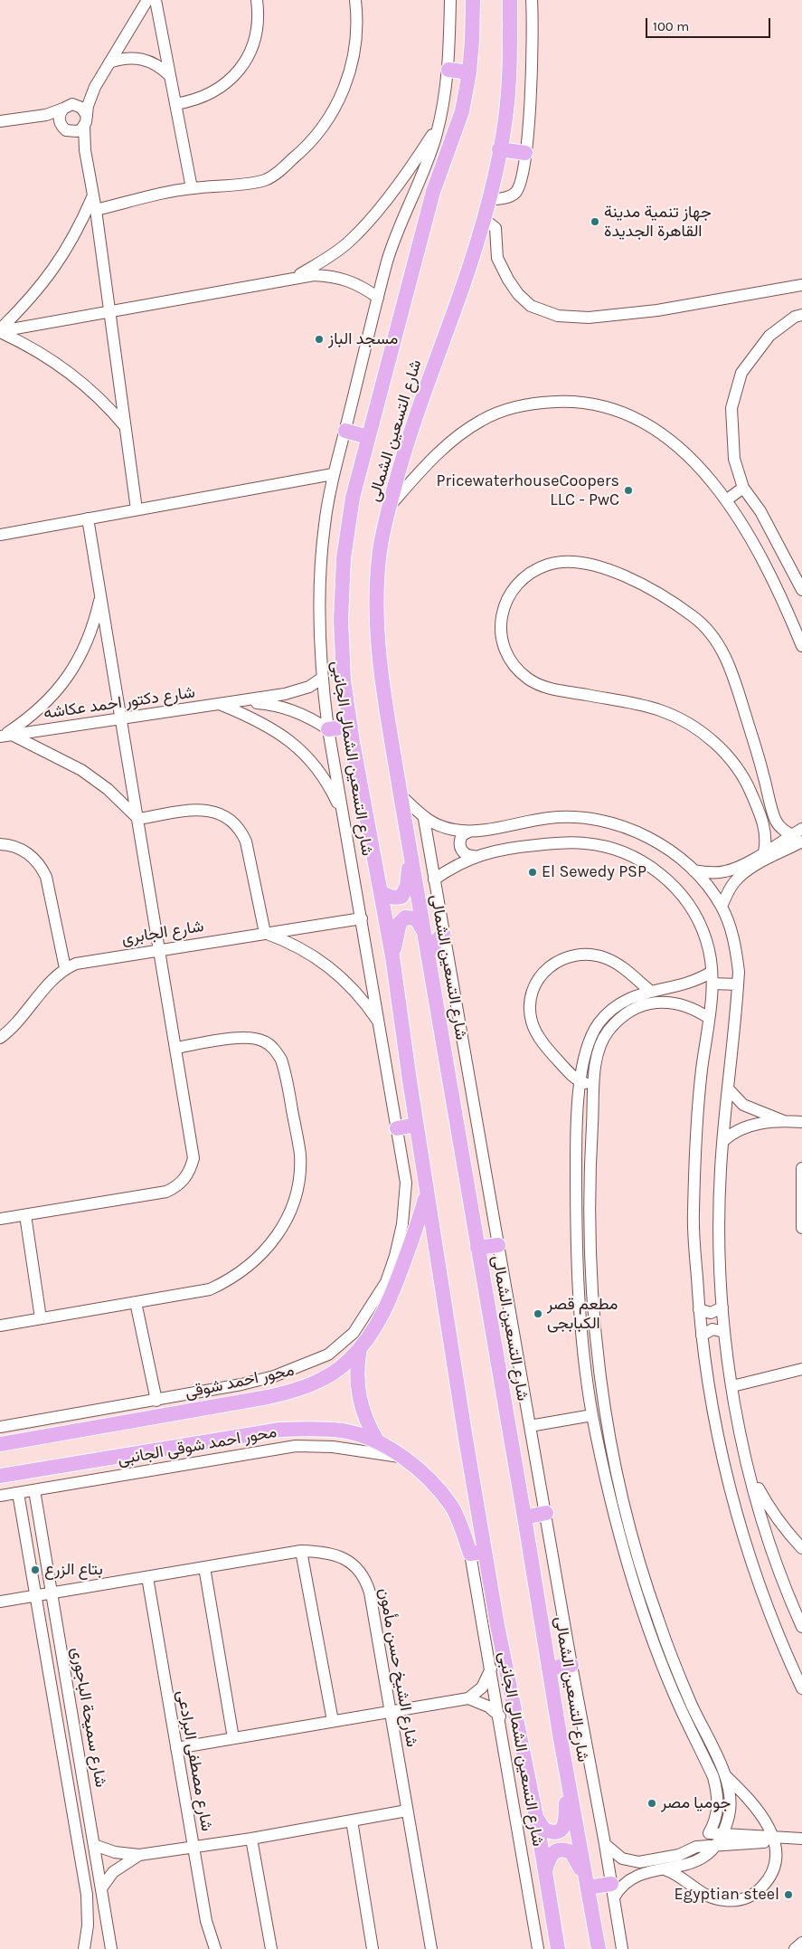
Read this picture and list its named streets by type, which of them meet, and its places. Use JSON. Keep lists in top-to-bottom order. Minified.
{"streets":{"main road":["شارع التسعين الشمالى","محور احمد شوقى"],"street":["شارع دكتور احمد عكاشه","شارع التسعين الشمالى الجانبى","شارع الجابرى","محور احمد شوقى الجانبى","شارع الشيخ حسن مأمون","شارع سميحة الباجورى","شارع مصطفى البرادعى"]},"crossings":[["شارع التسعين الشمالى","شارع التسعين الشمالى الجانبى"],["شارع التسعين الشمالى","محور احمد شوقى"],["شارع دكتور احمد عكاشه","شارع التسعين الشمالى الجانبى"],["شارع التسعين الشمالى الجانبى","شارع الجابرى"],["محور احمد شوقى الجانبى","شارع سميحة الباجورى"],["شارع الشيخ حسن مأمون","شارع سميحة الباجورى"],["شارع الشيخ حسن مأمون","شارع مصطفى البرادعى"]],"places":["جهاز تنمية مدينة القاهرة الجديدة","مسجد الباز","PricewaterhouseCoopers LLC - PwC","El Sewedy PSP","مطعم قصر الكبابجى","بتاع الزرع","جوميا مصر","Egyptian steel"],"scale_bar":"100 m"}
